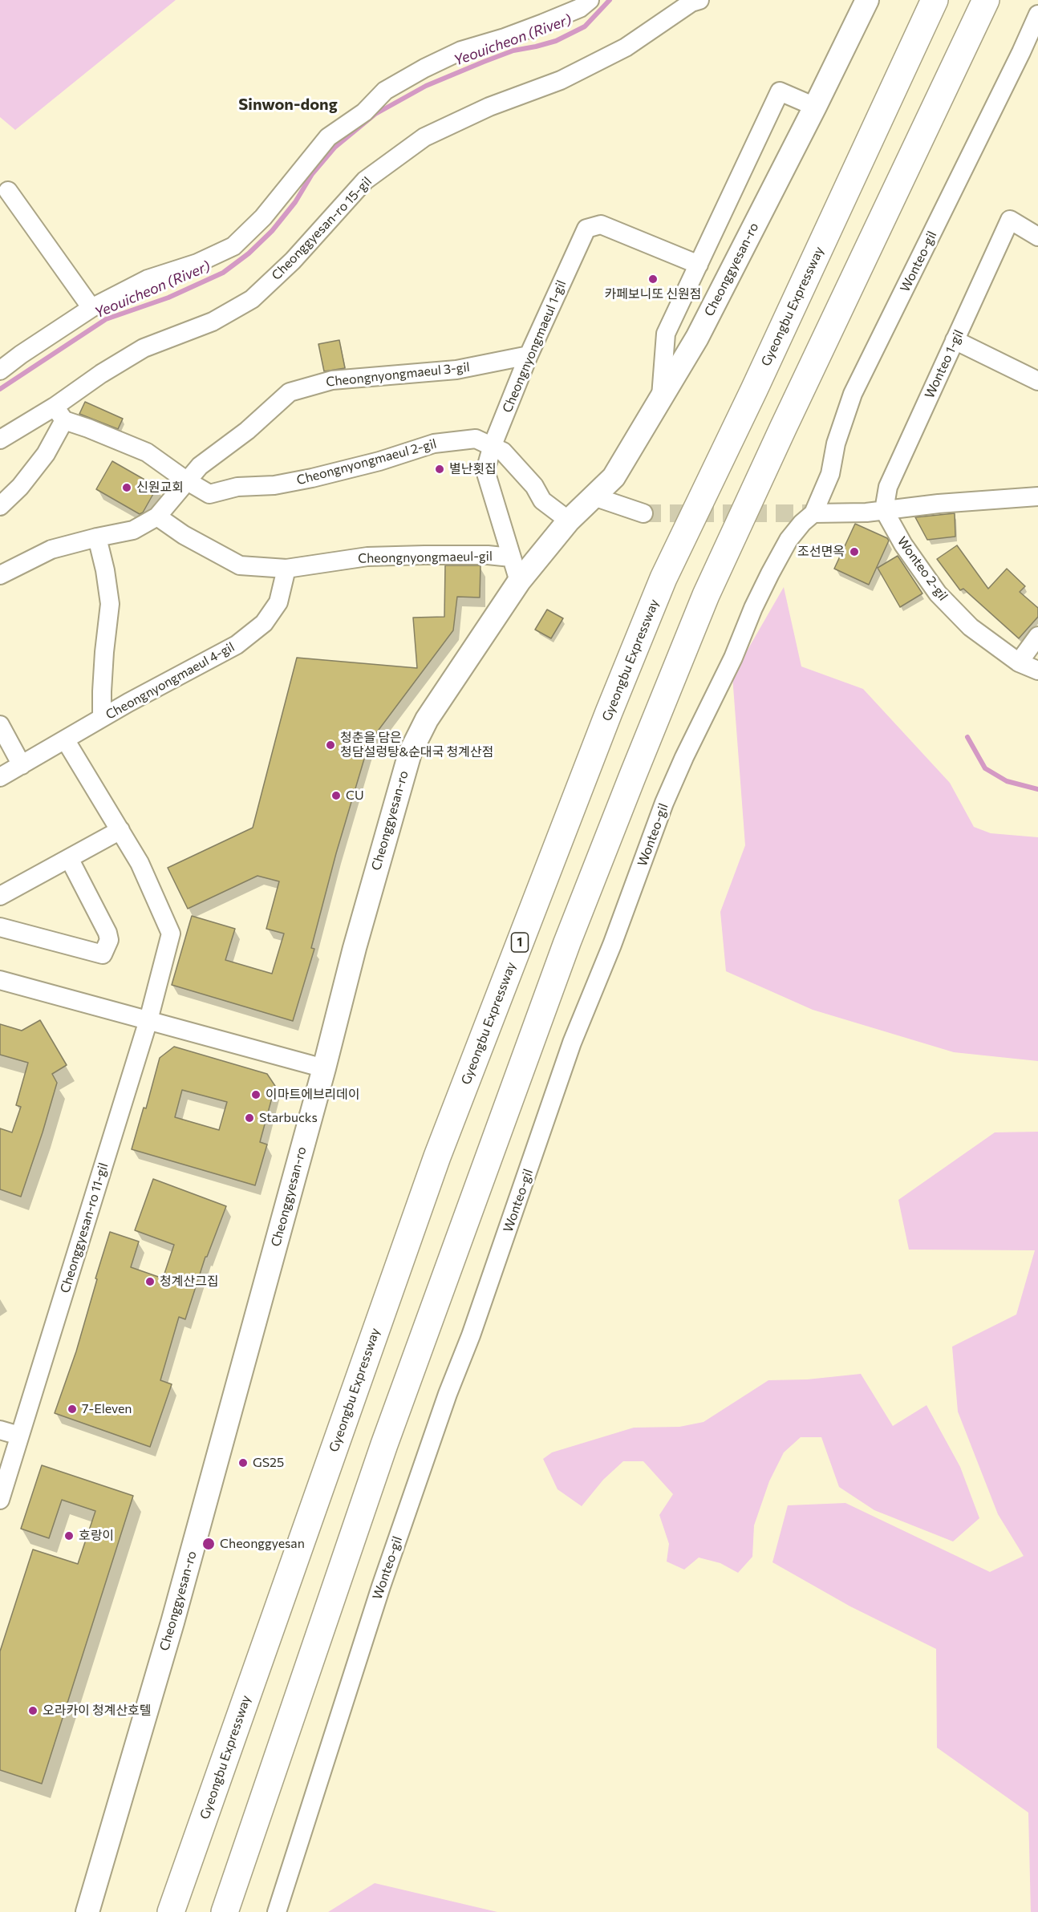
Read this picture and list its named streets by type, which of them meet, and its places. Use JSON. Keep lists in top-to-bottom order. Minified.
{"streets":{"highway":["Gyeongbu Expressway","1"],"street":["Cheonggyesan-ro 15-gil","Wonteo-gil","Cheonggyesan-ro","Cheongnyongmaeul 1-gil","Wonteo 1-gil","Cheongnyongmaeul 3-gil","Cheongnyongmaeul 2-gil","Cheongnyongmaeul-gil","Wonteo 2-gil","Cheongnyongmaeul 4-gil","Cheonggyesan-ro 11-gil"]},"crossings":[["Cheonggyesan-ro","Cheongnyongmaeul 1-gil"],["Cheongnyongmaeul 1-gil","Cheongnyongmaeul 3-gil"],["Cheongnyongmaeul 1-gil","Cheongnyongmaeul 2-gil"],["Cheongnyongmaeul 1-gil","Cheongnyongmaeul-gil"],["Wonteo 1-gil","Wonteo 2-gil"],["Cheongnyongmaeul 3-gil","Cheongnyongmaeul 2-gil"],["Cheongnyongmaeul 3-gil","Cheongnyongmaeul-gil"],["Cheongnyongmaeul-gil","Cheongnyongmaeul 4-gil"]],"districts":["Sinwon-dong"],"water":["Yeouicheon (River)"],"places":["카페보니또 신원점","별난횟집","신원교회","조선면옥","청춘을 담은 청담설렁탕&순대국 청계산점","CU","이마트에브리데이","Starbucks","청계산그집","7-Eleven","GS25","호랑이","Cheonggyesan","오라카이 청계산호텔"]}
